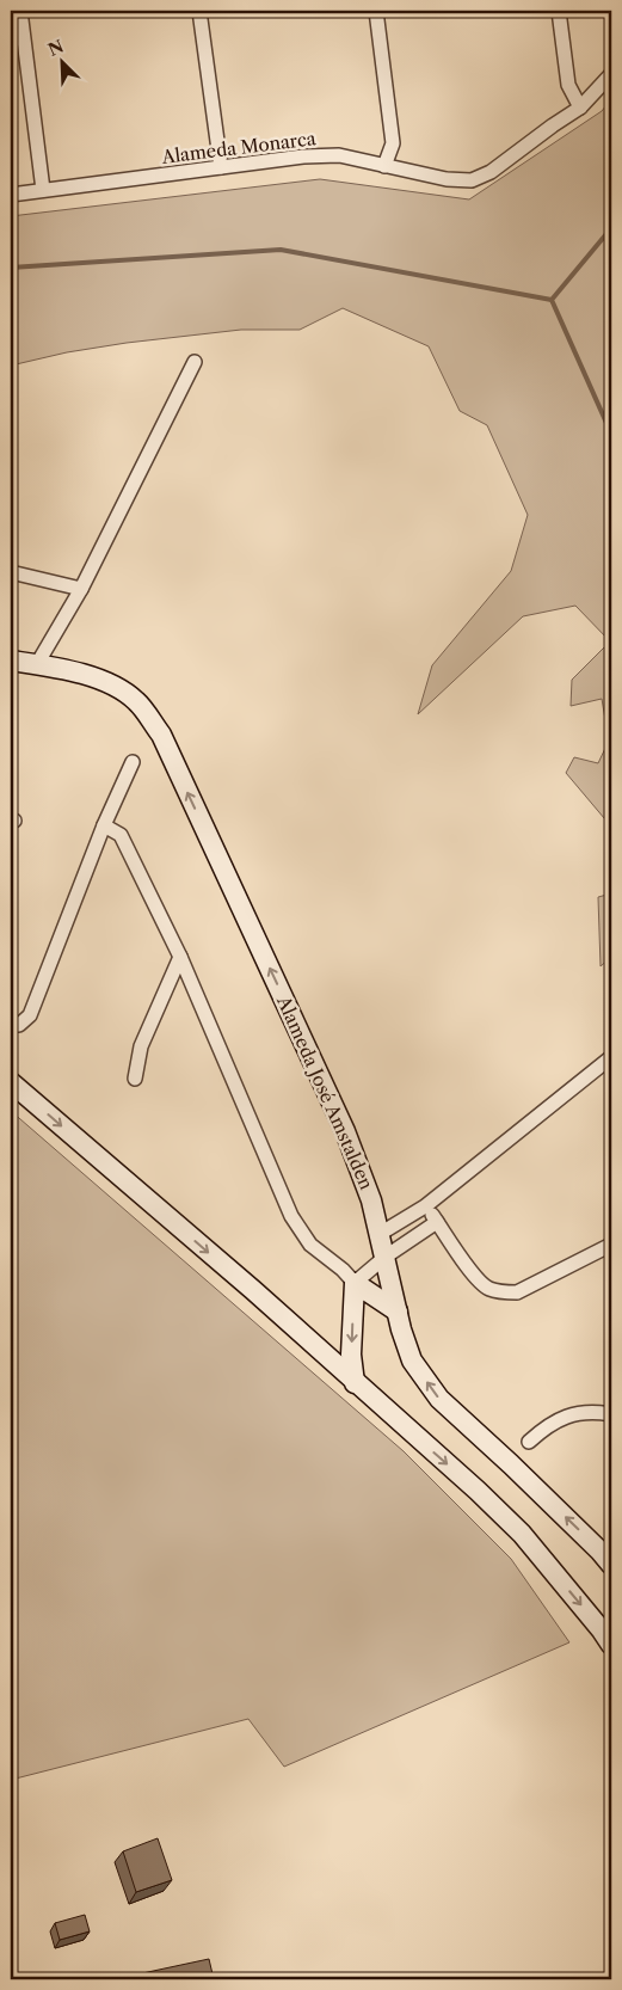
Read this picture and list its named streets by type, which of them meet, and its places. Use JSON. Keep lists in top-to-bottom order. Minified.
{"streets":{"street":["Alameda Monarca","Alameda José Amstalden"]},"north":"top left"}
